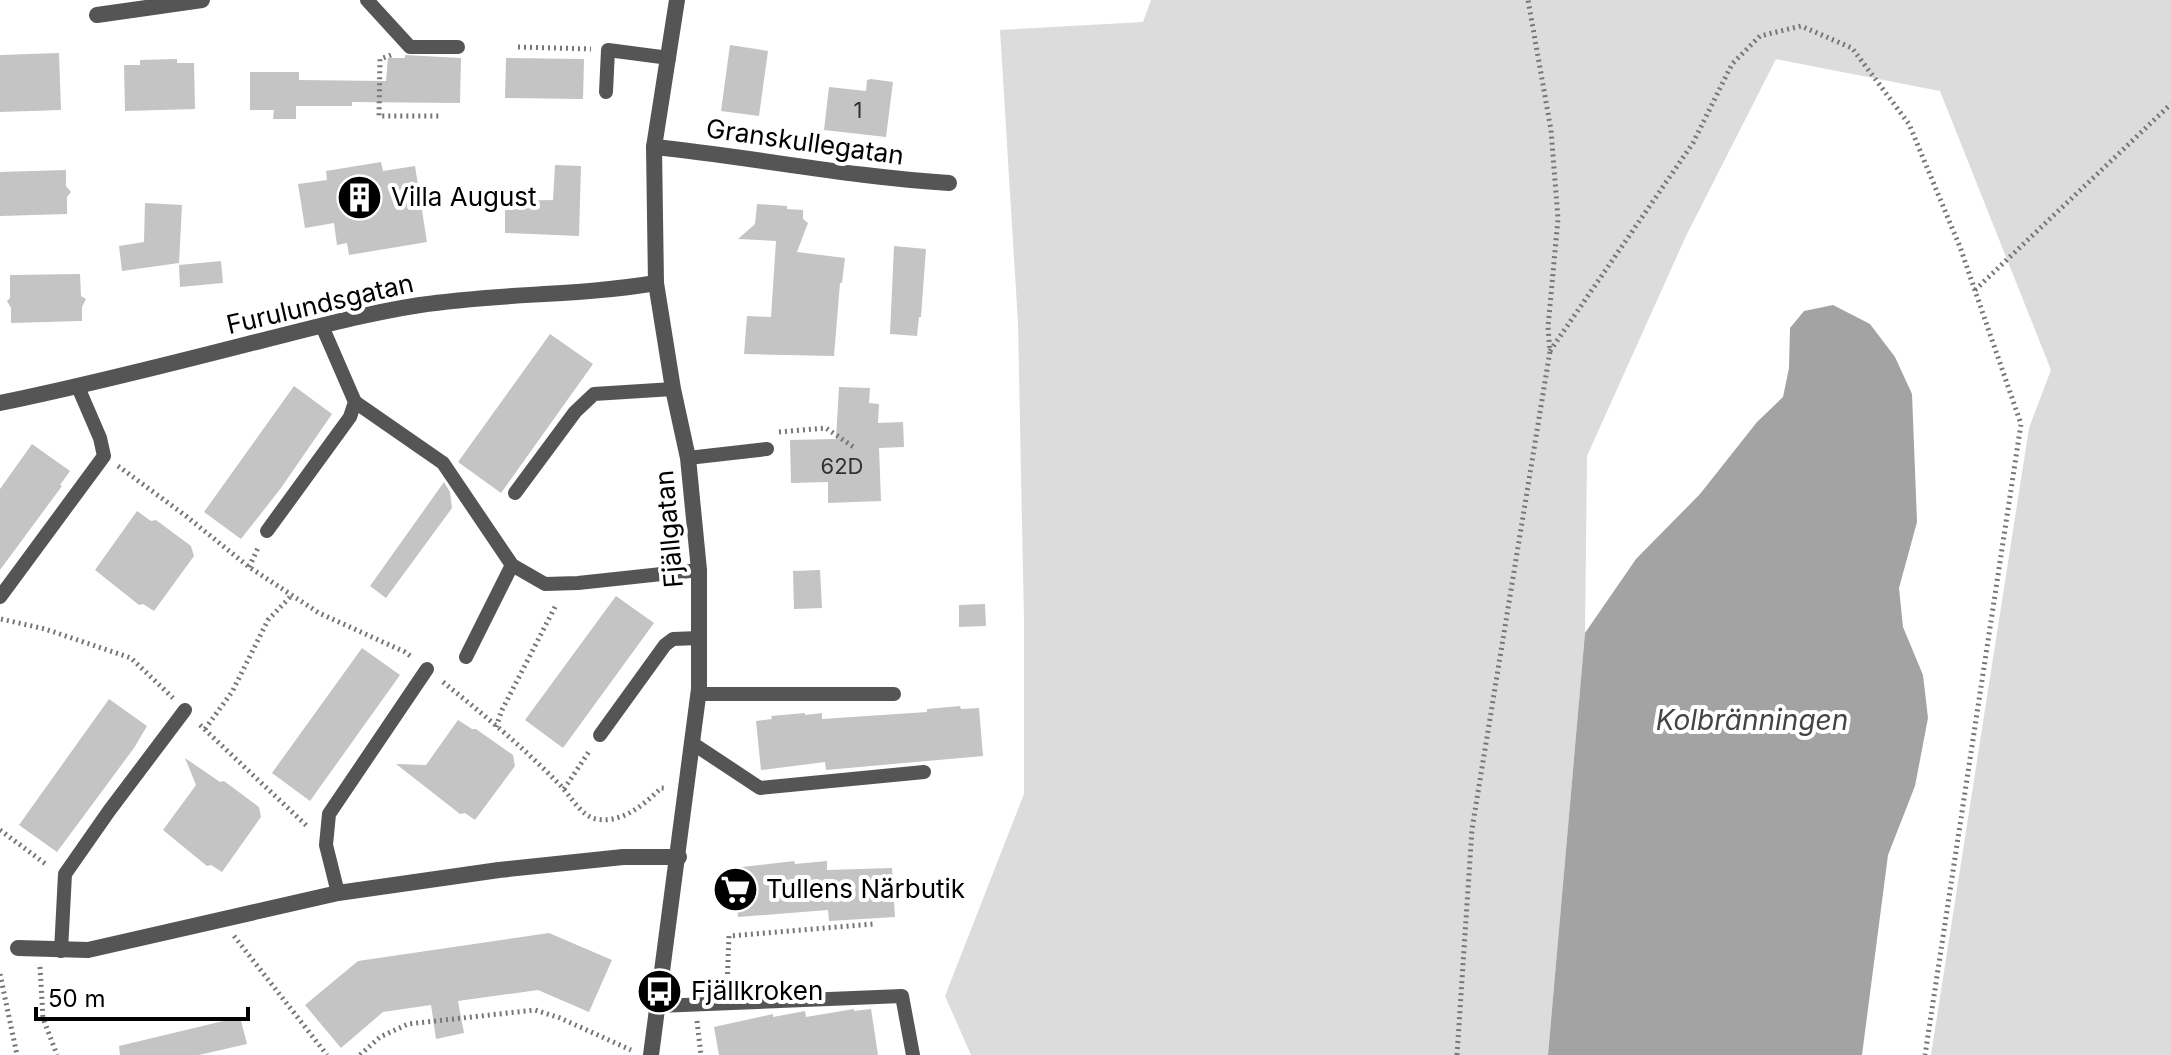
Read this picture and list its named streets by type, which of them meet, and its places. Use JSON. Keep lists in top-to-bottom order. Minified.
{"streets":{"street":["Granskullegatan","Furulundsgatan","Fjällgatan"]},"crossings":[["Granskullegatan","Fjällgatan"],["Furulundsgatan","Fjällgatan"]],"water":["Kolbränningen"],"places":{"building":["Villa August"],"supermarket":["Tullens Närbutik"],"bus stop":["Fjällkroken"]},"house_numbers":["1","62D"],"scale_bar":"50 m"}
